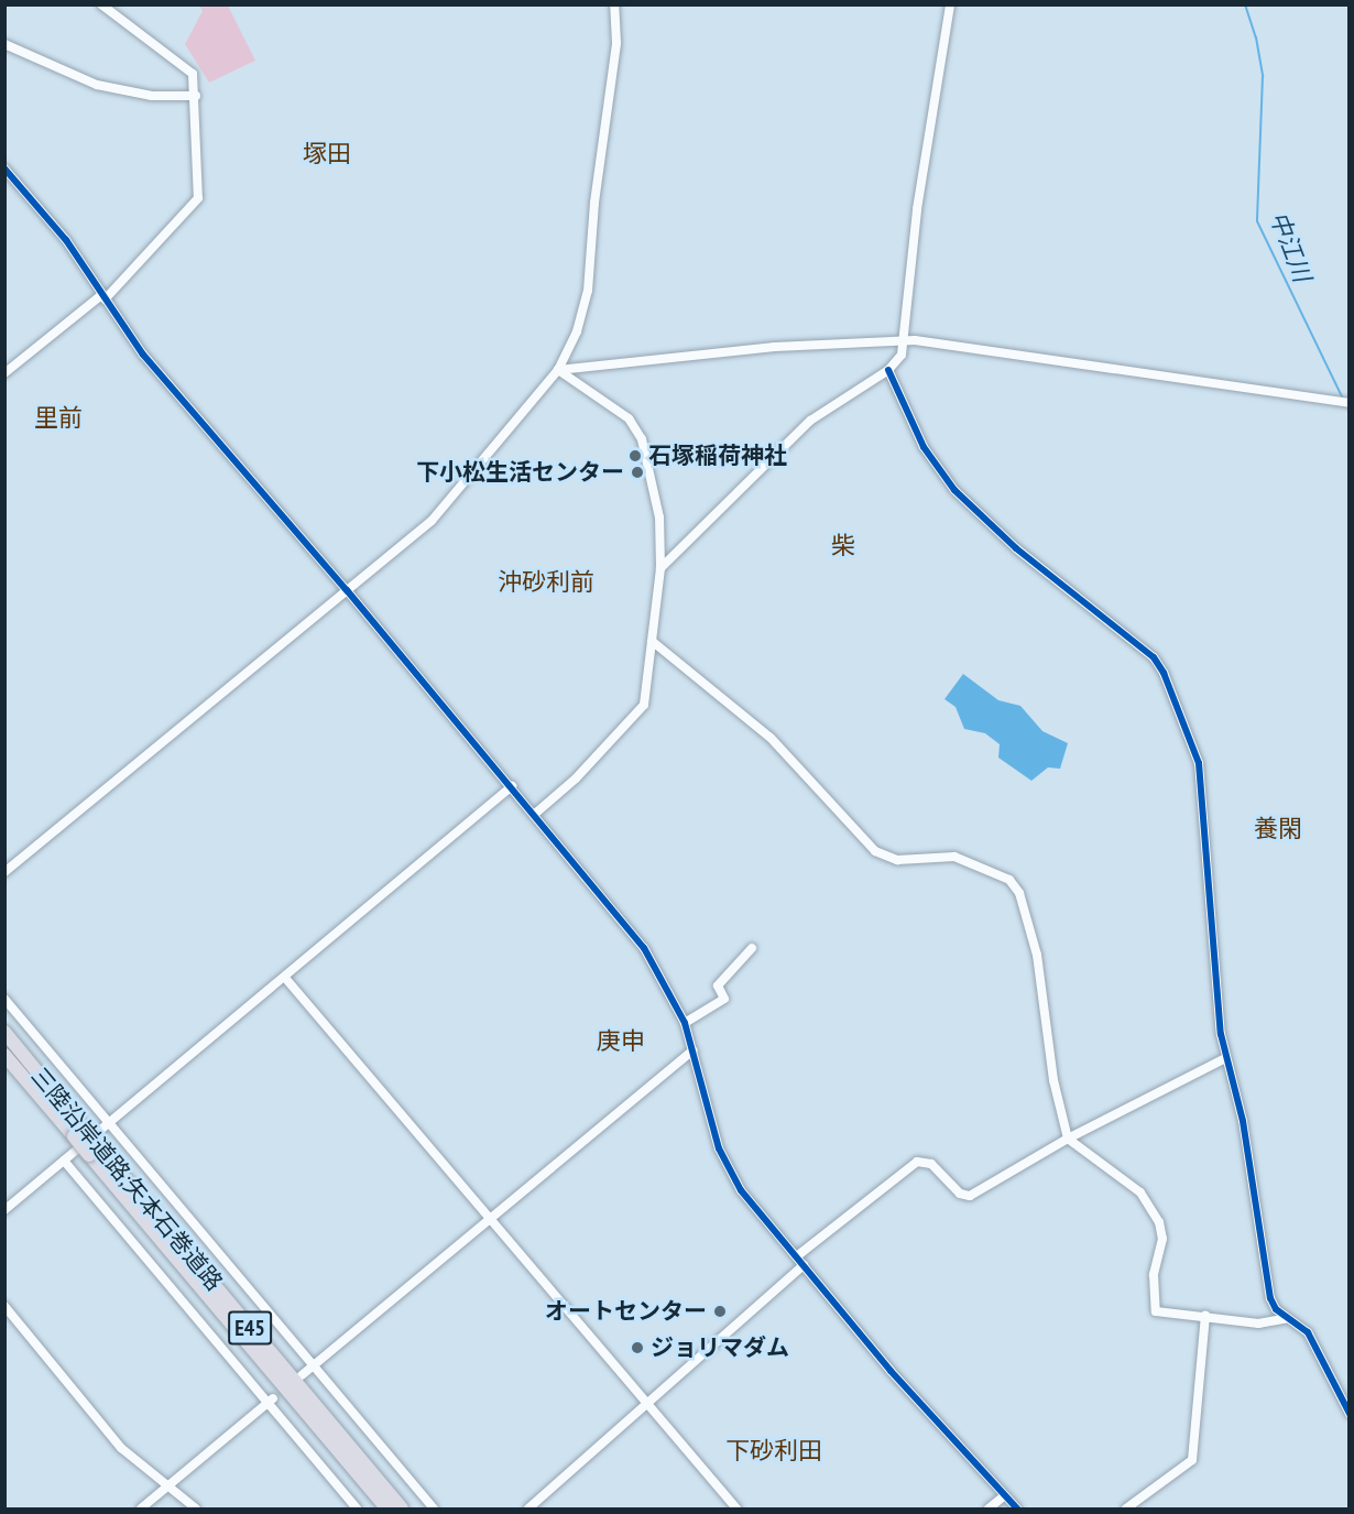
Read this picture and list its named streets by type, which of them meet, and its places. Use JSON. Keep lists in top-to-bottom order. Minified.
{"streets":{"highway":["三陸沿岸道路;矢本石巻道路","E45"]},"districts":["塚田","里前","柴","沖砂利前","養閑","庚申","下砂利田"],"water":["中江川"],"places":["石塚稲荷神社","下小松生活センター","オートセンター","ジョリマダム"]}
